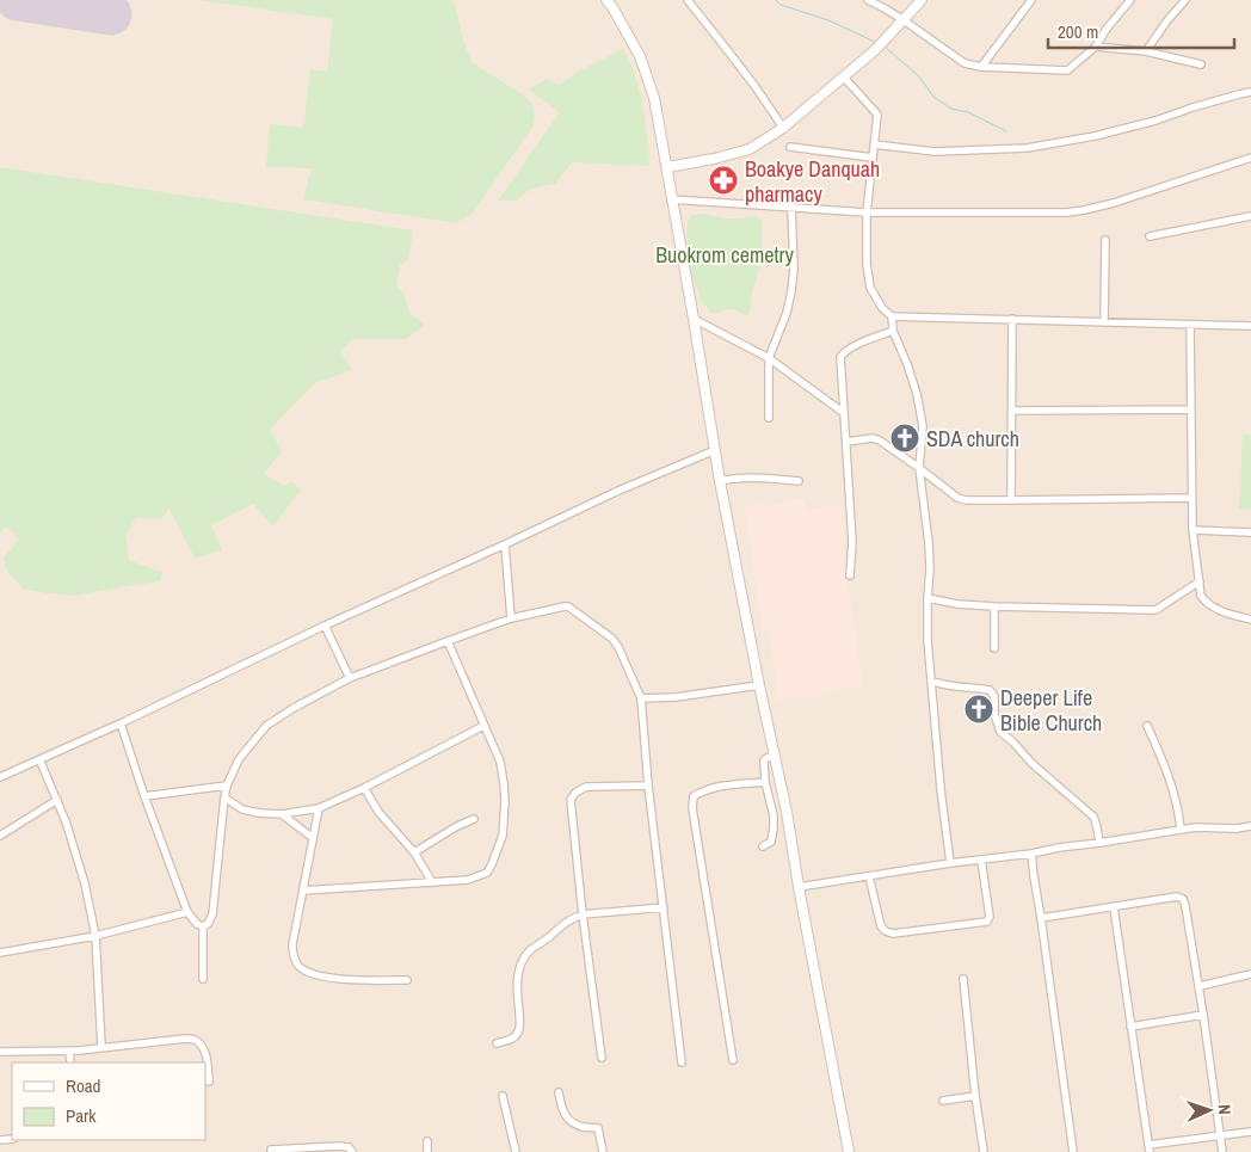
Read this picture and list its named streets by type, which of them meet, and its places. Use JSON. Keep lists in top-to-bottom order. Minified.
{"parks":["Buokrom cemetry"],"places":{"pharmacy":["Boakye Danquah pharmacy"],"church":["SDA church","Deeper Life Bible Church"]},"legend":["Road","Park"],"scale_bar":"200 m","north":"right"}
